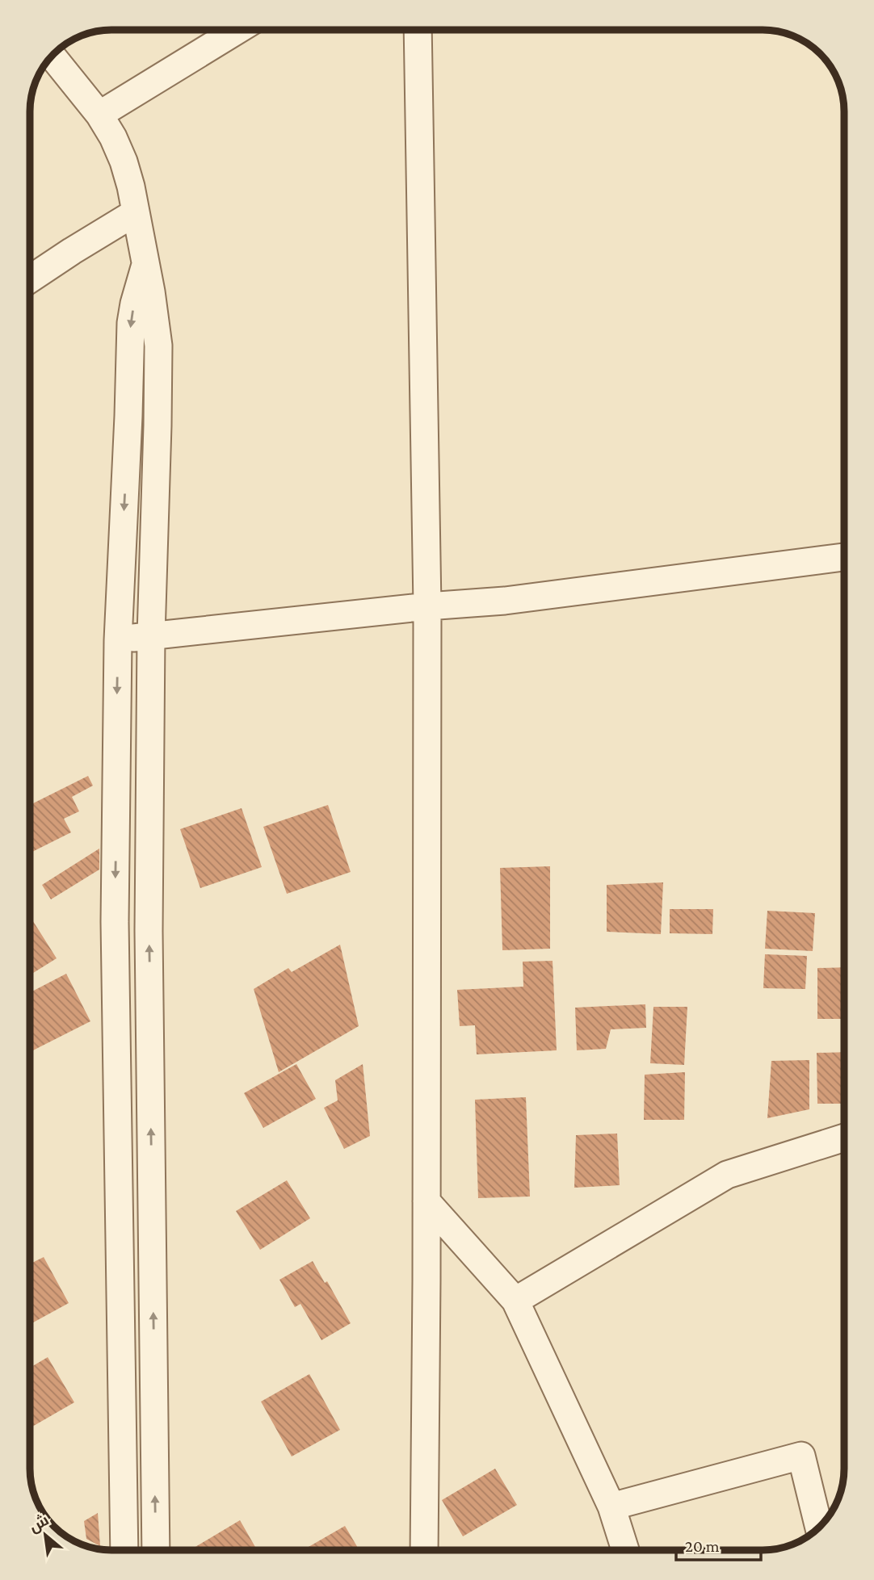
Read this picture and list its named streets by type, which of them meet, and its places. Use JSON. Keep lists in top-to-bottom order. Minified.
{"scale_bar":"20 m","north":"top left"}
